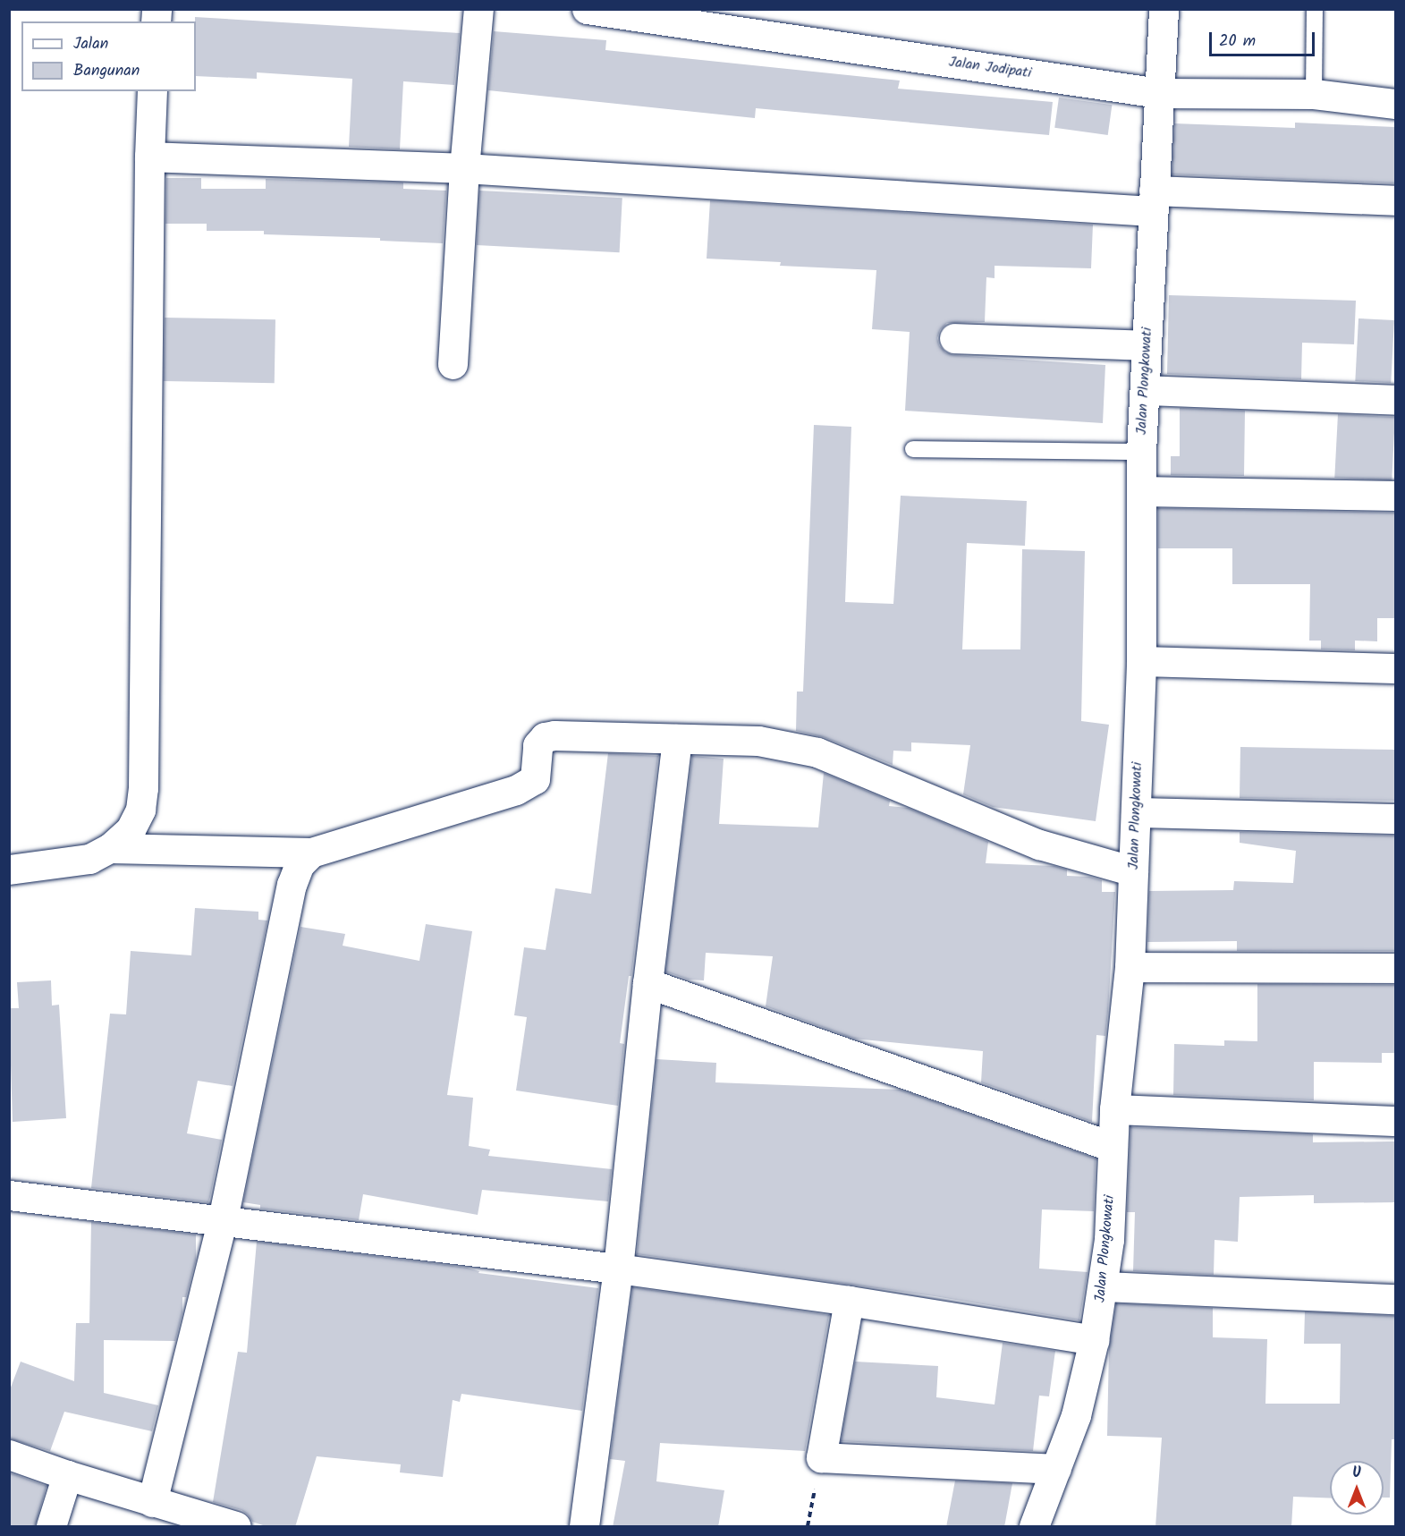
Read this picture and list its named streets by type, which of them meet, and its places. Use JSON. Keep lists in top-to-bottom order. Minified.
{"streets":{"street":["Jalan Jodipati","Jalan Plongkowati"]},"crossings":[["Jalan Jodipati","Jalan Plongkowati"]],"legend":["Jalan","Bangunan"],"scale_bar":"20 m","north":"top"}
